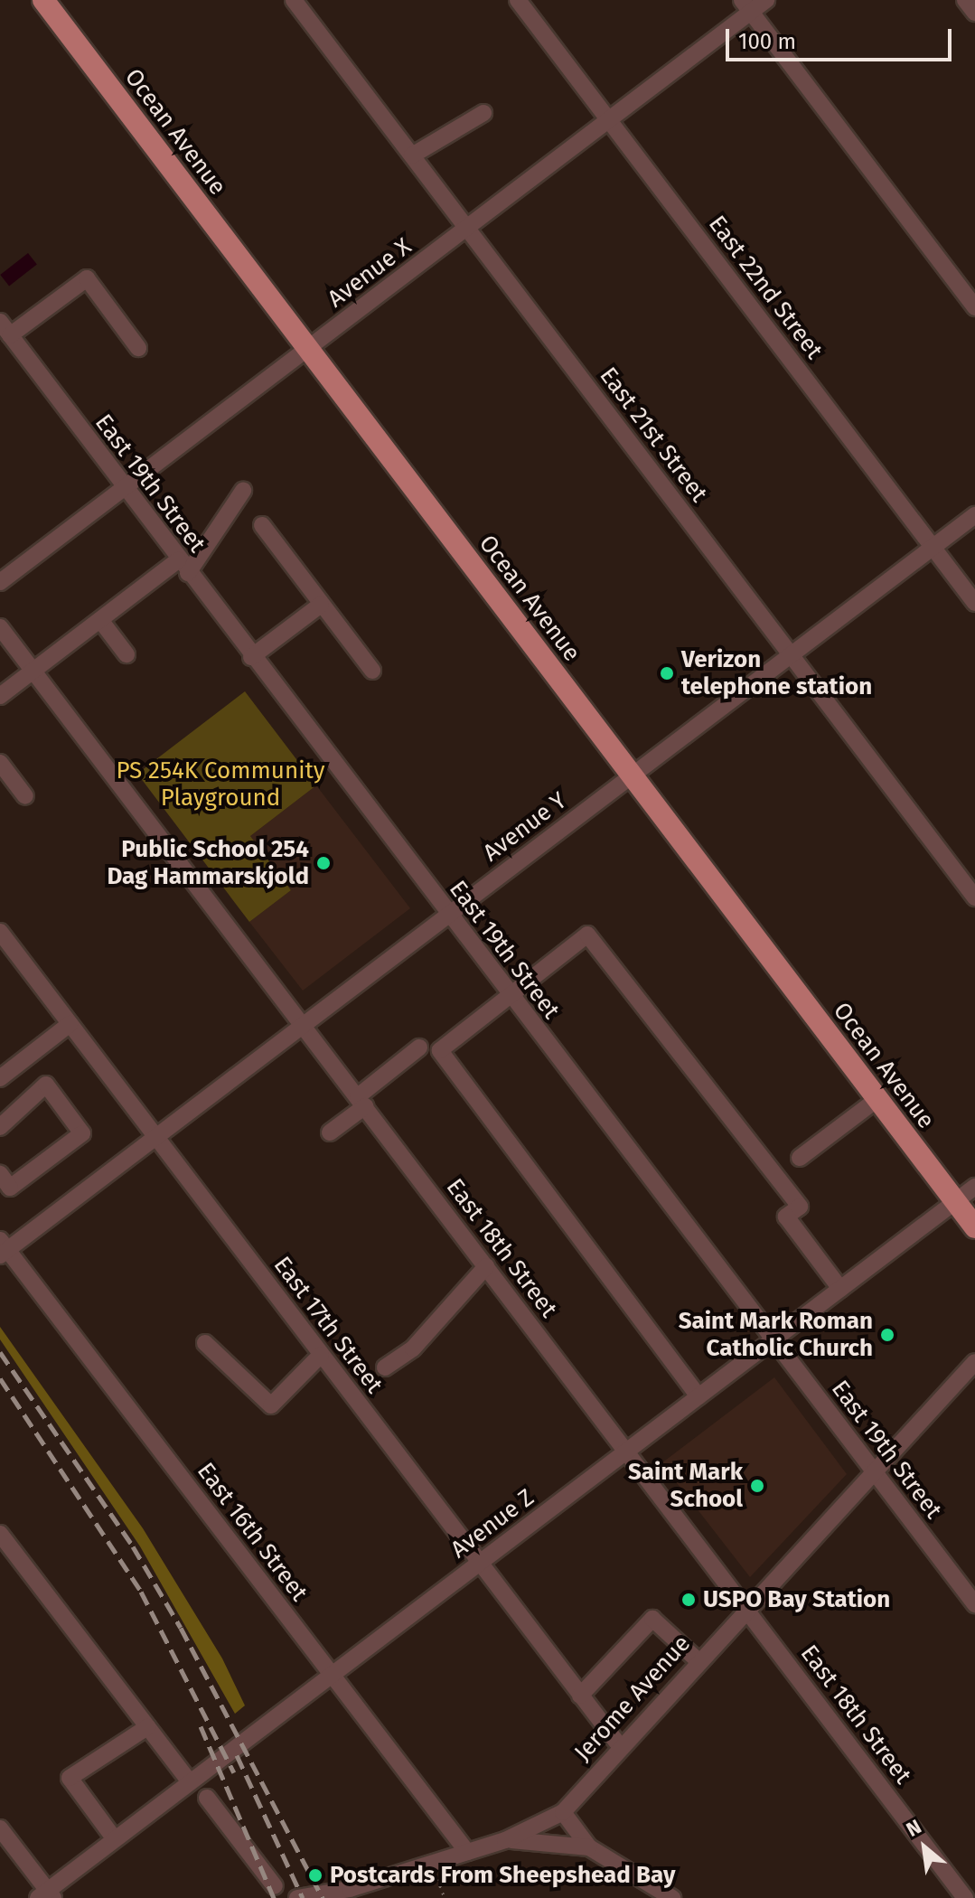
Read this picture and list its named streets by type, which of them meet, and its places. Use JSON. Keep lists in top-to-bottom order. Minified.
{"streets":{"main road":["Ocean Avenue"],"street":["Avenue X","East 22nd Street","East 21st Street","East 19th Street","Avenue Y","East 18th Street","East 17th Street","Avenue Z","East 16th Street","Jerome Avenue"]},"crossings":[["Ocean Avenue","Avenue X"],["Ocean Avenue","Avenue Y"],["Ocean Avenue","Avenue Z"],["Avenue X","East 22nd Street"],["Avenue X","East 21st Street"],["Avenue X","East 19th Street"],["East 22nd Street","Avenue Y"],["East 21st Street","Avenue Y"],["East 19th Street","Avenue Y"],["East 19th Street","Avenue Z"],["East 19th Street","Jerome Avenue"],["Avenue Y","East 18th Street"],["Avenue Y","East 17th Street"],["Avenue Y","East 16th Street"],["East 18th Street","Avenue Z"],["East 18th Street","Jerome Avenue"],["East 17th Street","Avenue Z"],["East 17th Street","Jerome Avenue"],["Avenue Z","East 16th Street"]],"parks":["PS 254K Community Playground"],"places":["Verizon telephone station","Public School 254 Dag Hammarskjold","Saint Mark Roman Catholic Church","Saint Mark School","USPO Bay Station","Postcards From Sheepshead Bay"],"scale_bar":"100 m","north":"top left"}
